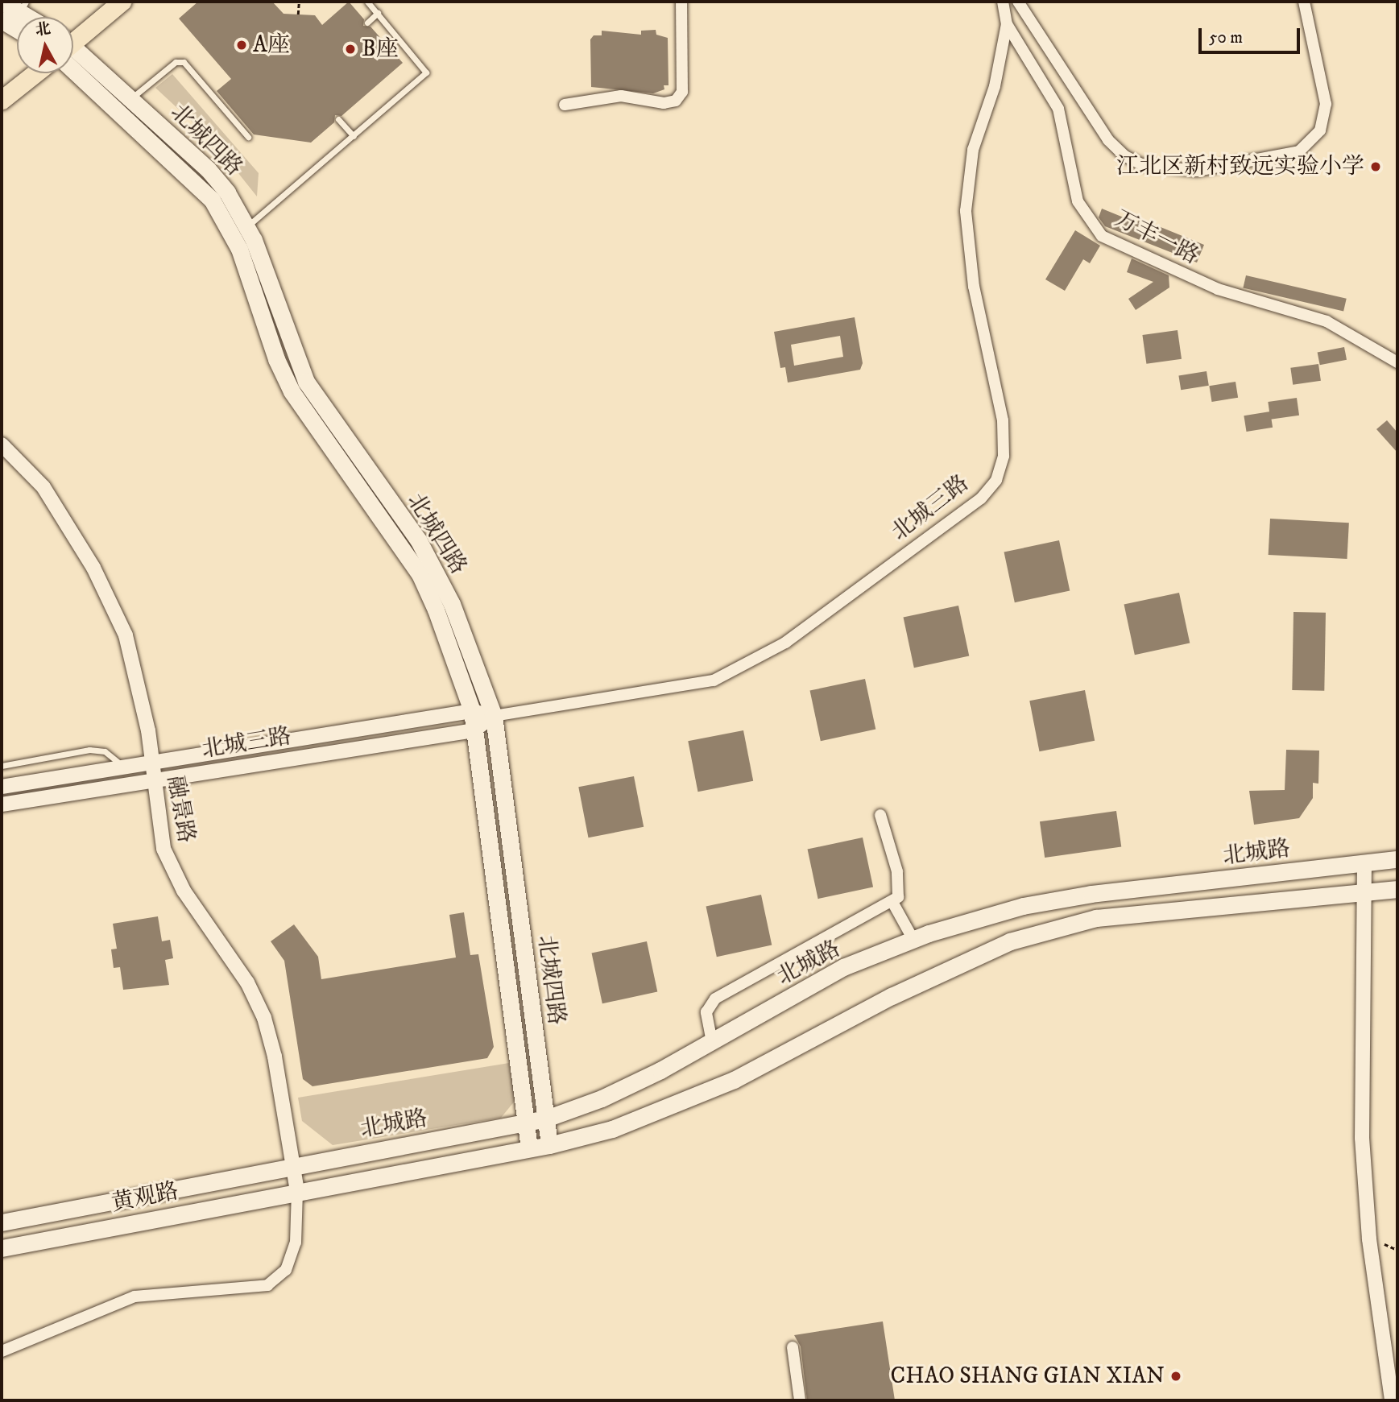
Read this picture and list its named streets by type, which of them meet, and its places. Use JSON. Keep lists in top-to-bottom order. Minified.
{"streets":{"main road":["北城四路","北城路","黄观路"],"street":["万丰一路","北城三路","融景路"]},"crossings":[["北城四路","北城三路"],["北城四路","北城路"],["万丰一路","北城三路"],["北城三路","融景路"],["融景路","北城路"],["融景路","黄观路"],["北城路","黄观路"]],"places":["A座","B座","江北区新村致远实验小学","CHAO SHANG GIAN XIAN"],"scale_bar":"50 m","north":"top"}
